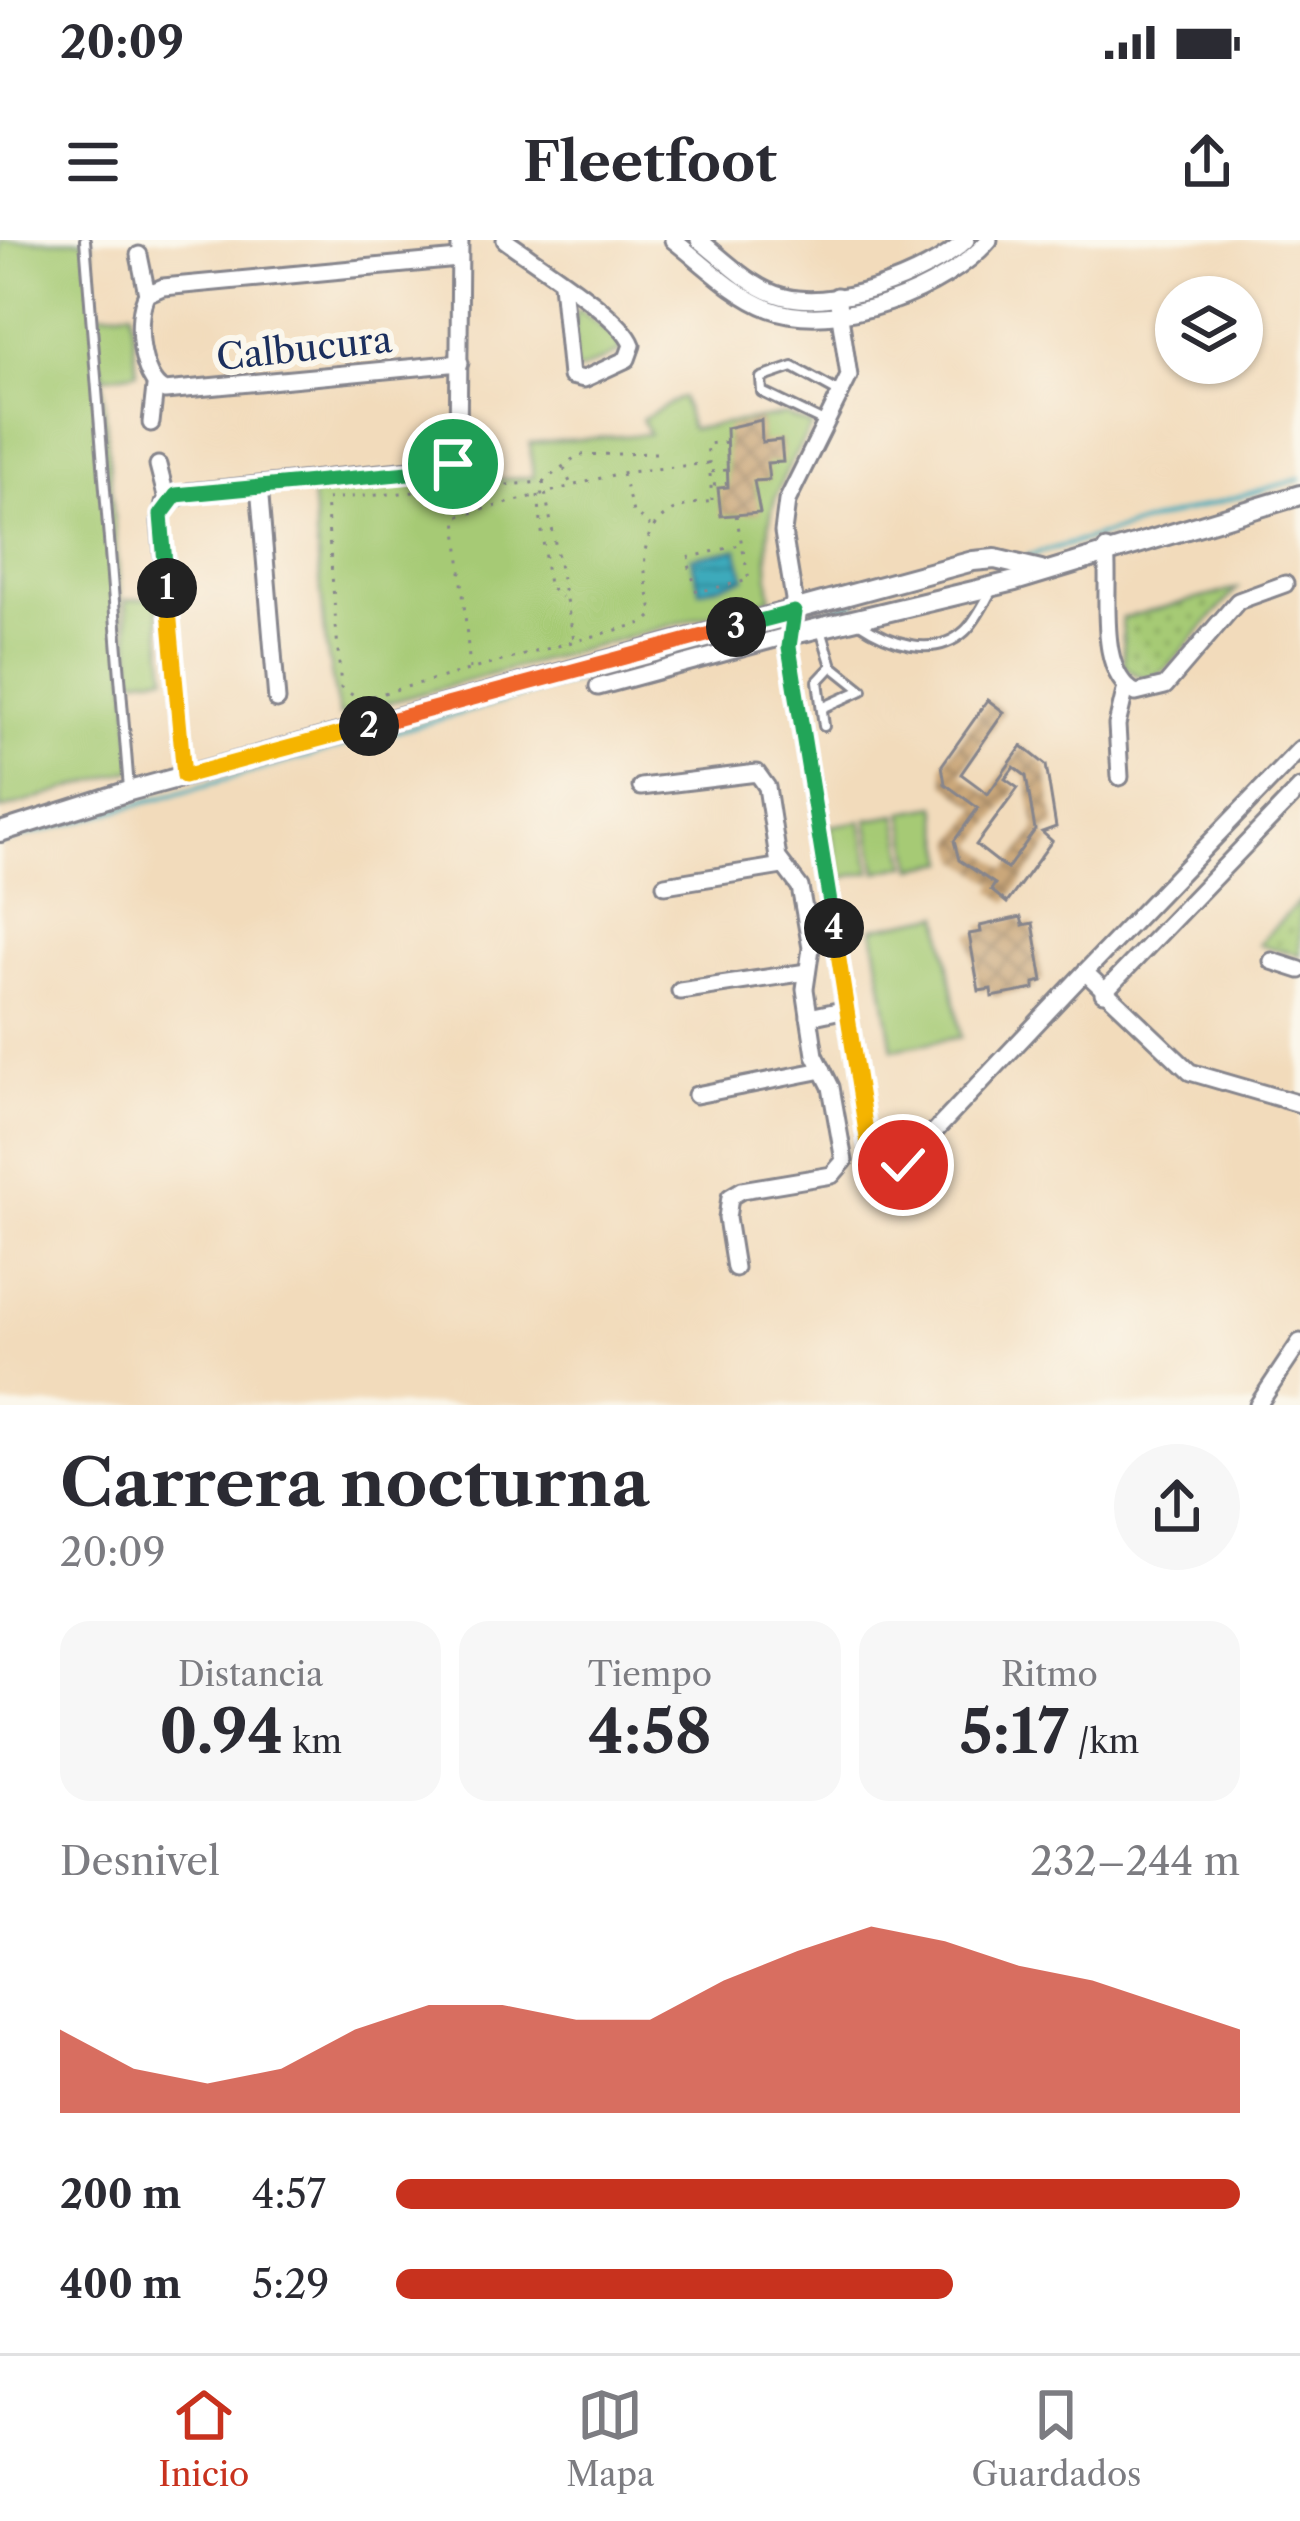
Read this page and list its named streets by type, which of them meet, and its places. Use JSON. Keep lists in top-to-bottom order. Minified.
{"streets":{"street":["Calbucura"]},"page":{"status":"20:09","header":"Fleetfoot","pins":["1","3","2","4"],"heading":["Carrera nocturna","20:09"],"stats":[["Distancia","0.94 km"],["Tiempo","4:58"],["Ritmo","5:17 /km"]],"chart":["Desnivel","232–244 m"],"list":[{"name":"200 m","note":"4:57"},{"name":"400 m","note":"5:29"}],"tabs":["Inicio","Mapa","Guardados"]}}
